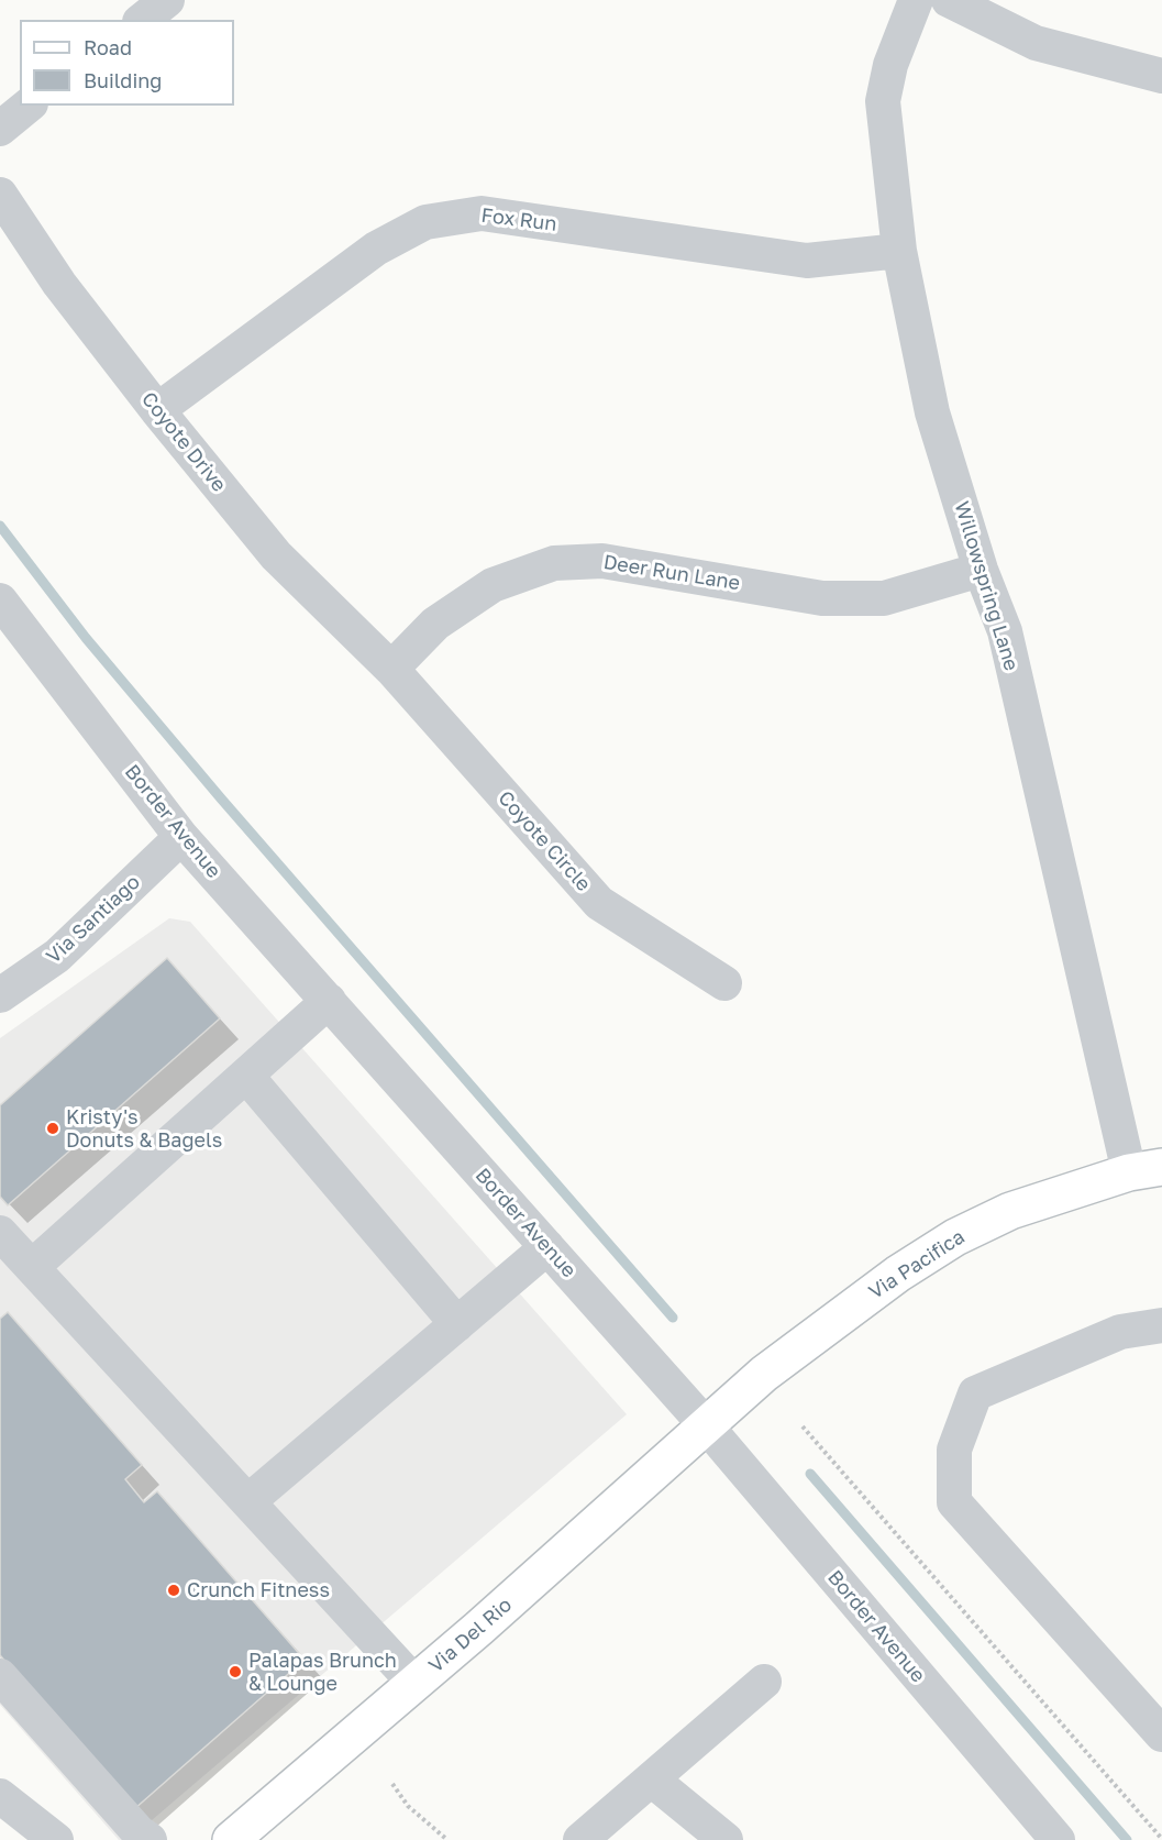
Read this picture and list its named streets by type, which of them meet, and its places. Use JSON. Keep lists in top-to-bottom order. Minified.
{"streets":{"main road":["Via Pacifica","Via Del Rio"],"street":["Fox Run","Coyote Drive","Deer Run Lane","Willowspring Lane","Border Avenue","Coyote Circle","Via Santiago"]},"crossings":[["Fox Run","Coyote Drive"],["Fox Run","Willowspring Lane"],["Coyote Drive","Deer Run Lane"],["Coyote Drive","Coyote Circle"],["Deer Run Lane","Willowspring Lane"],["Deer Run Lane","Coyote Circle"],["Willowspring Lane","Via Pacifica"],["Border Avenue","Via Santiago"],["Border Avenue","Via Pacifica"],["Border Avenue","Via Del Rio"],["Via Pacifica","Via Del Rio"]],"places":["Kristy's Donuts & Bagels","Crunch Fitness","Palapas Brunch & Lounge"],"legend":["Road","Building"]}
